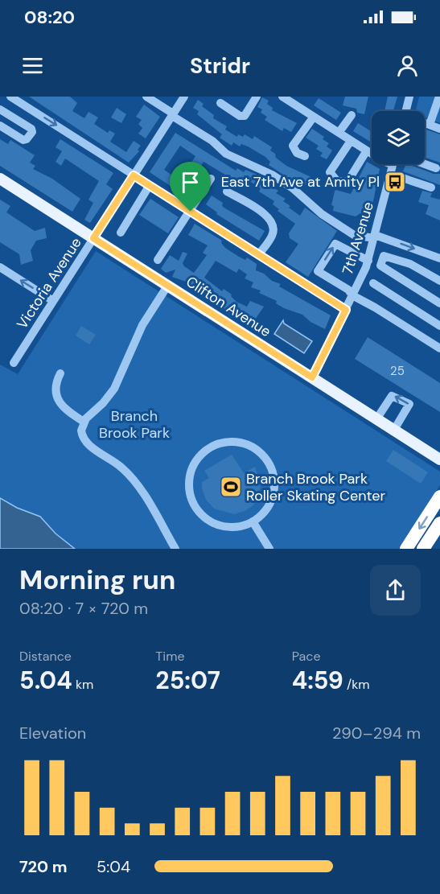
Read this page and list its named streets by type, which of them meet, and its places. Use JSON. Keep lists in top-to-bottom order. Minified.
{"streets":{"main road":["Clifton Avenue"],"street":["7th Avenue","Victoria Avenue"]},"crossings":[["7th Avenue","Clifton Avenue"],["Victoria Avenue","Clifton Avenue"]],"parks":["Branch Brook Park"],"places":{"bus stop":["East 7th Ave at Amity Pl"],"sports":["Branch Brook Park Roller Skating Center"]},"house_numbers":["25"],"page":{"status":"08:20","header":"Stridr","heading":["Morning run","08:20 · 7 × 720 m"],"stats":[["Distance","5.04 km"],["Time","25:07"],["Pace","4:59 /km"]],"chart":["Elevation","290–294 m"],"list":[{"name":"720 m","note":"5:04"}]}}
